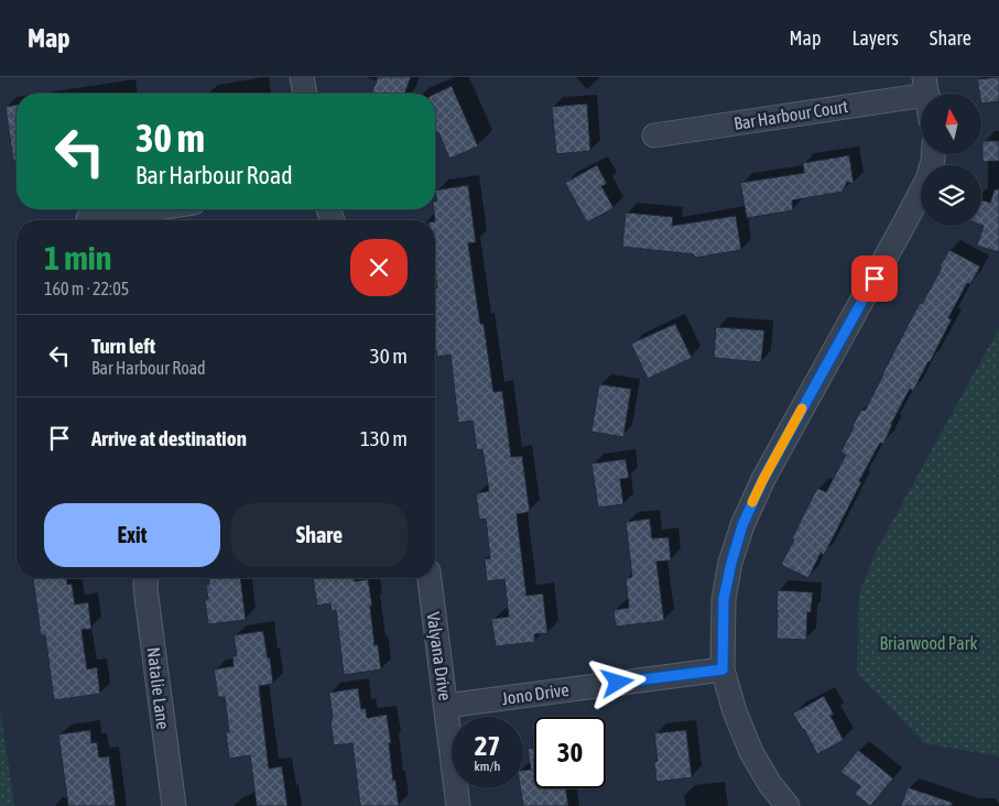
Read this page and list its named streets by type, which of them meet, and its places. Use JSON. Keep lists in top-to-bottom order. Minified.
{"streets":{"street":["Bar Harbour Court","Valyana Drive","Natalie Lane","Jono Drive"]},"crossings":[["Valyana Drive","Jono Drive"]],"parks":["Briarwood Park"],"north":"top","page":{"header":"Map","nav":["Map","Layers","Share"],"turn":["30 m","Bar Harbour Road"],"heading":["1 min","160 m · 22:05"],"list":[{"name":"Turn left","note":"Bar Harbour Road","value":"30 m"},{"name":"Arrive at destination","value":"130 m"}],"buttons":["Exit","Share"],"speed":"27 km/h","limit":"30"}}
